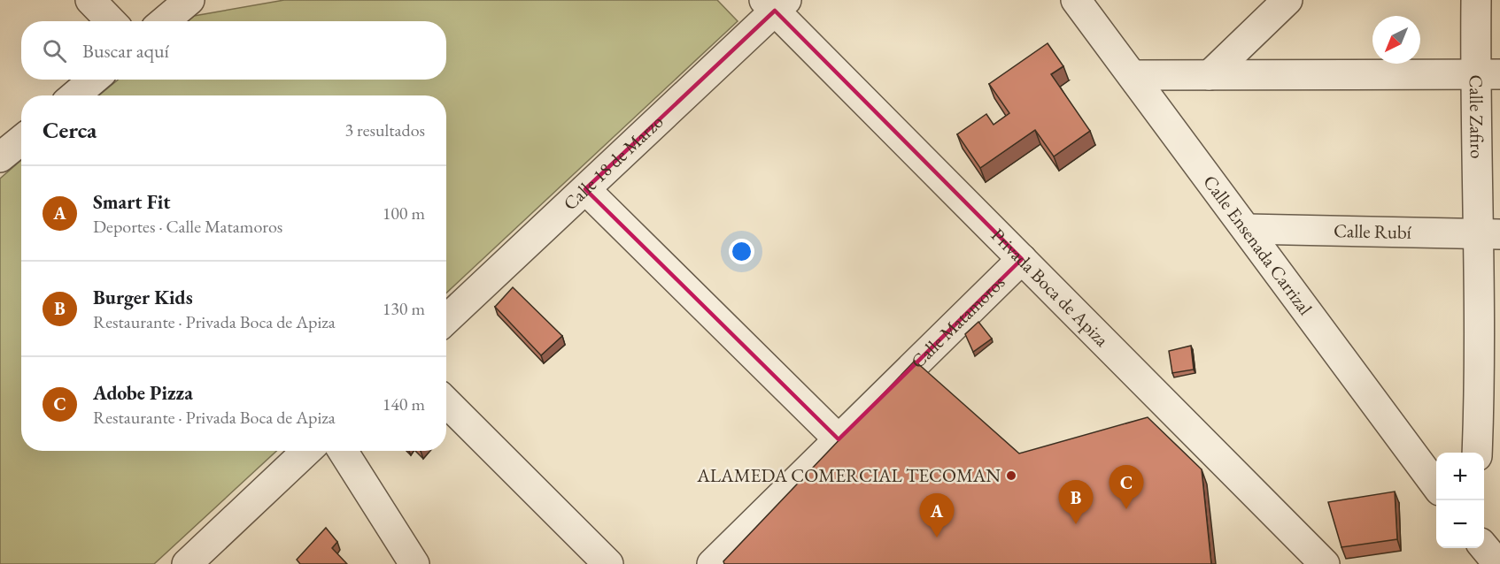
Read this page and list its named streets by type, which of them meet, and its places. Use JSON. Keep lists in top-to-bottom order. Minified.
{"streets":{"street":["Calle Zafiro","Calle 18 de Marzo","Calle Rubí","Calle Ensenada Carrizal","Privada Boca de Apiza","Calle Matamoros"]},"crossings":[["Calle Zafiro","Calle Rubí"],["Calle 18 de Marzo","Privada Boca de Apiza"],["Calle Rubí","Calle Ensenada Carrizal"],["Privada Boca de Apiza","Calle Matamoros"]],"places":["ALAMEDA COMERCIAL TECOMAN"],"north":"bottom left","page":{"search":"Buscar aquí","heading":["Cerca","3 resultados"],"list":[{"mark":"A","name":"Smart Fit","note":"Deportes · Calle Matamoros","value":"100 m"},{"mark":"B","name":"Burger Kids","note":"Restaurante · Privada Boca de Apiza","value":"130 m"},{"mark":"C","name":"Adobe Pizza","note":"Restaurante · Privada Boca de Apiza","value":"140 m"}],"map_buttons":["+","−"],"pins":["C","B","A"]}}
